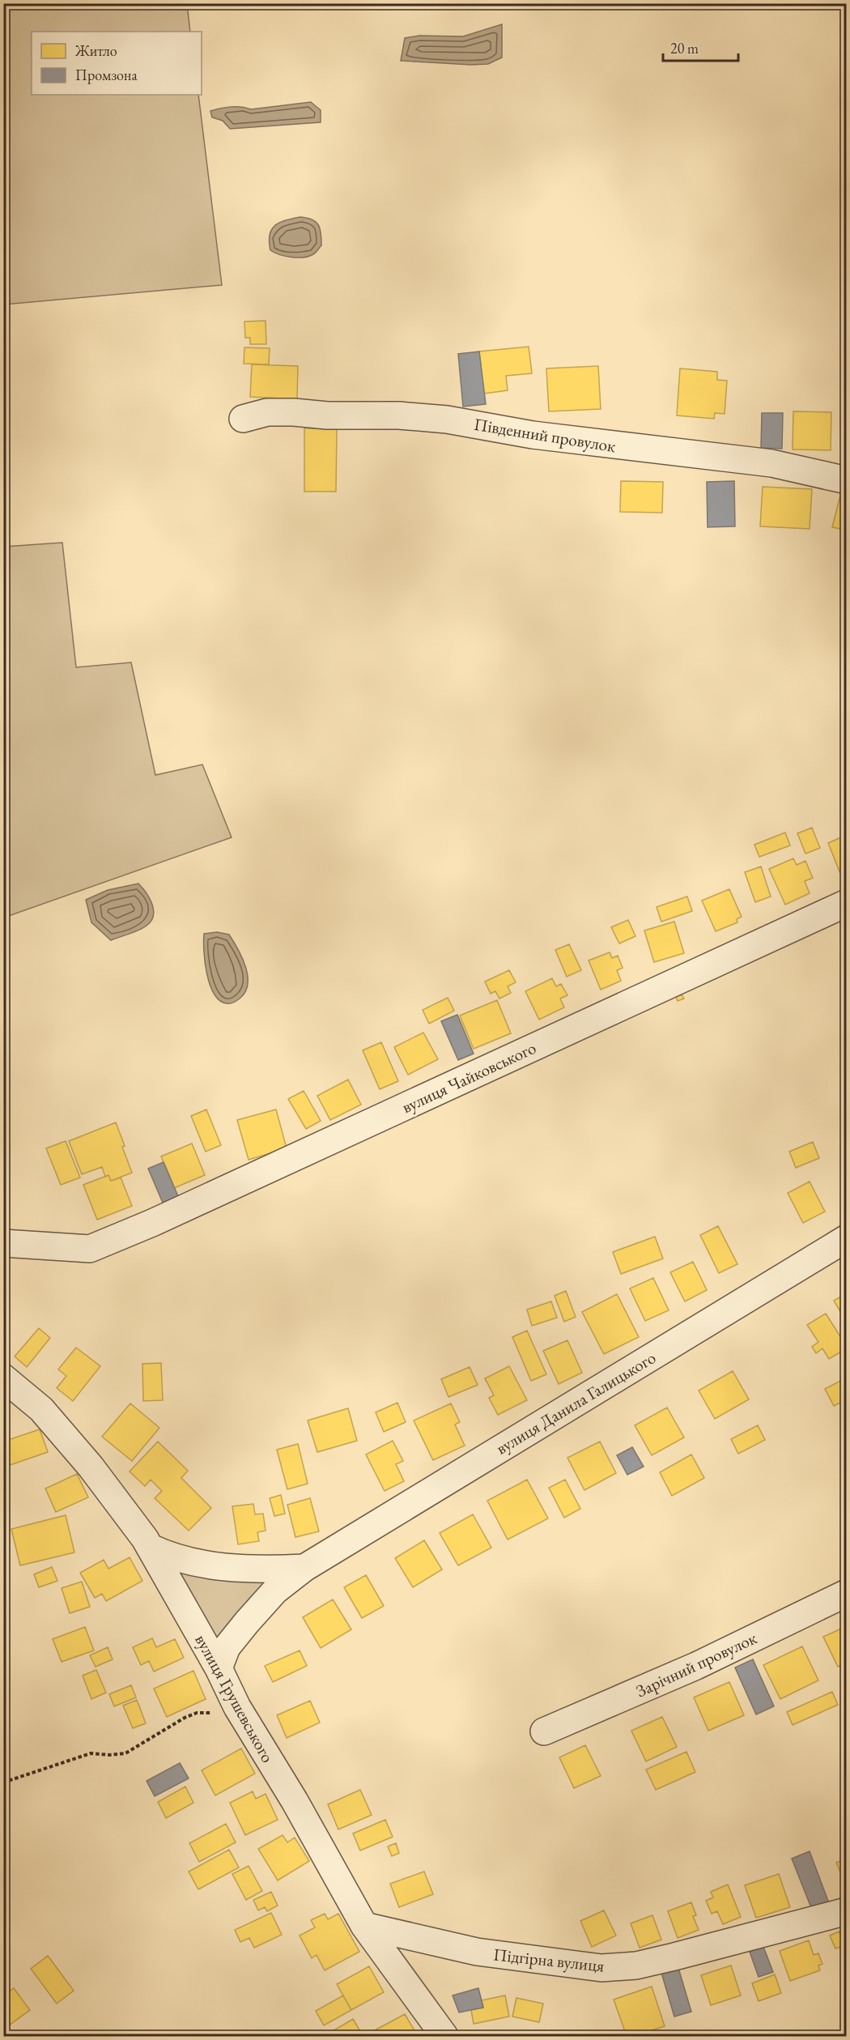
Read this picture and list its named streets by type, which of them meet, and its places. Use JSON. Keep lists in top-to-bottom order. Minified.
{"streets":{"street":["Південний провулок","вулиця Чайковського","вулиця Данила Галицького","Зарічний провулок","вулиця Грушевського","Підгірна вулиця"]},"crossings":[["вулиця Данила Галицького","вулиця Грушевського"],["вулиця Грушевського","Підгірна вулиця"]],"legend":["Житло","Промзона"],"scale_bar":"20 m"}
